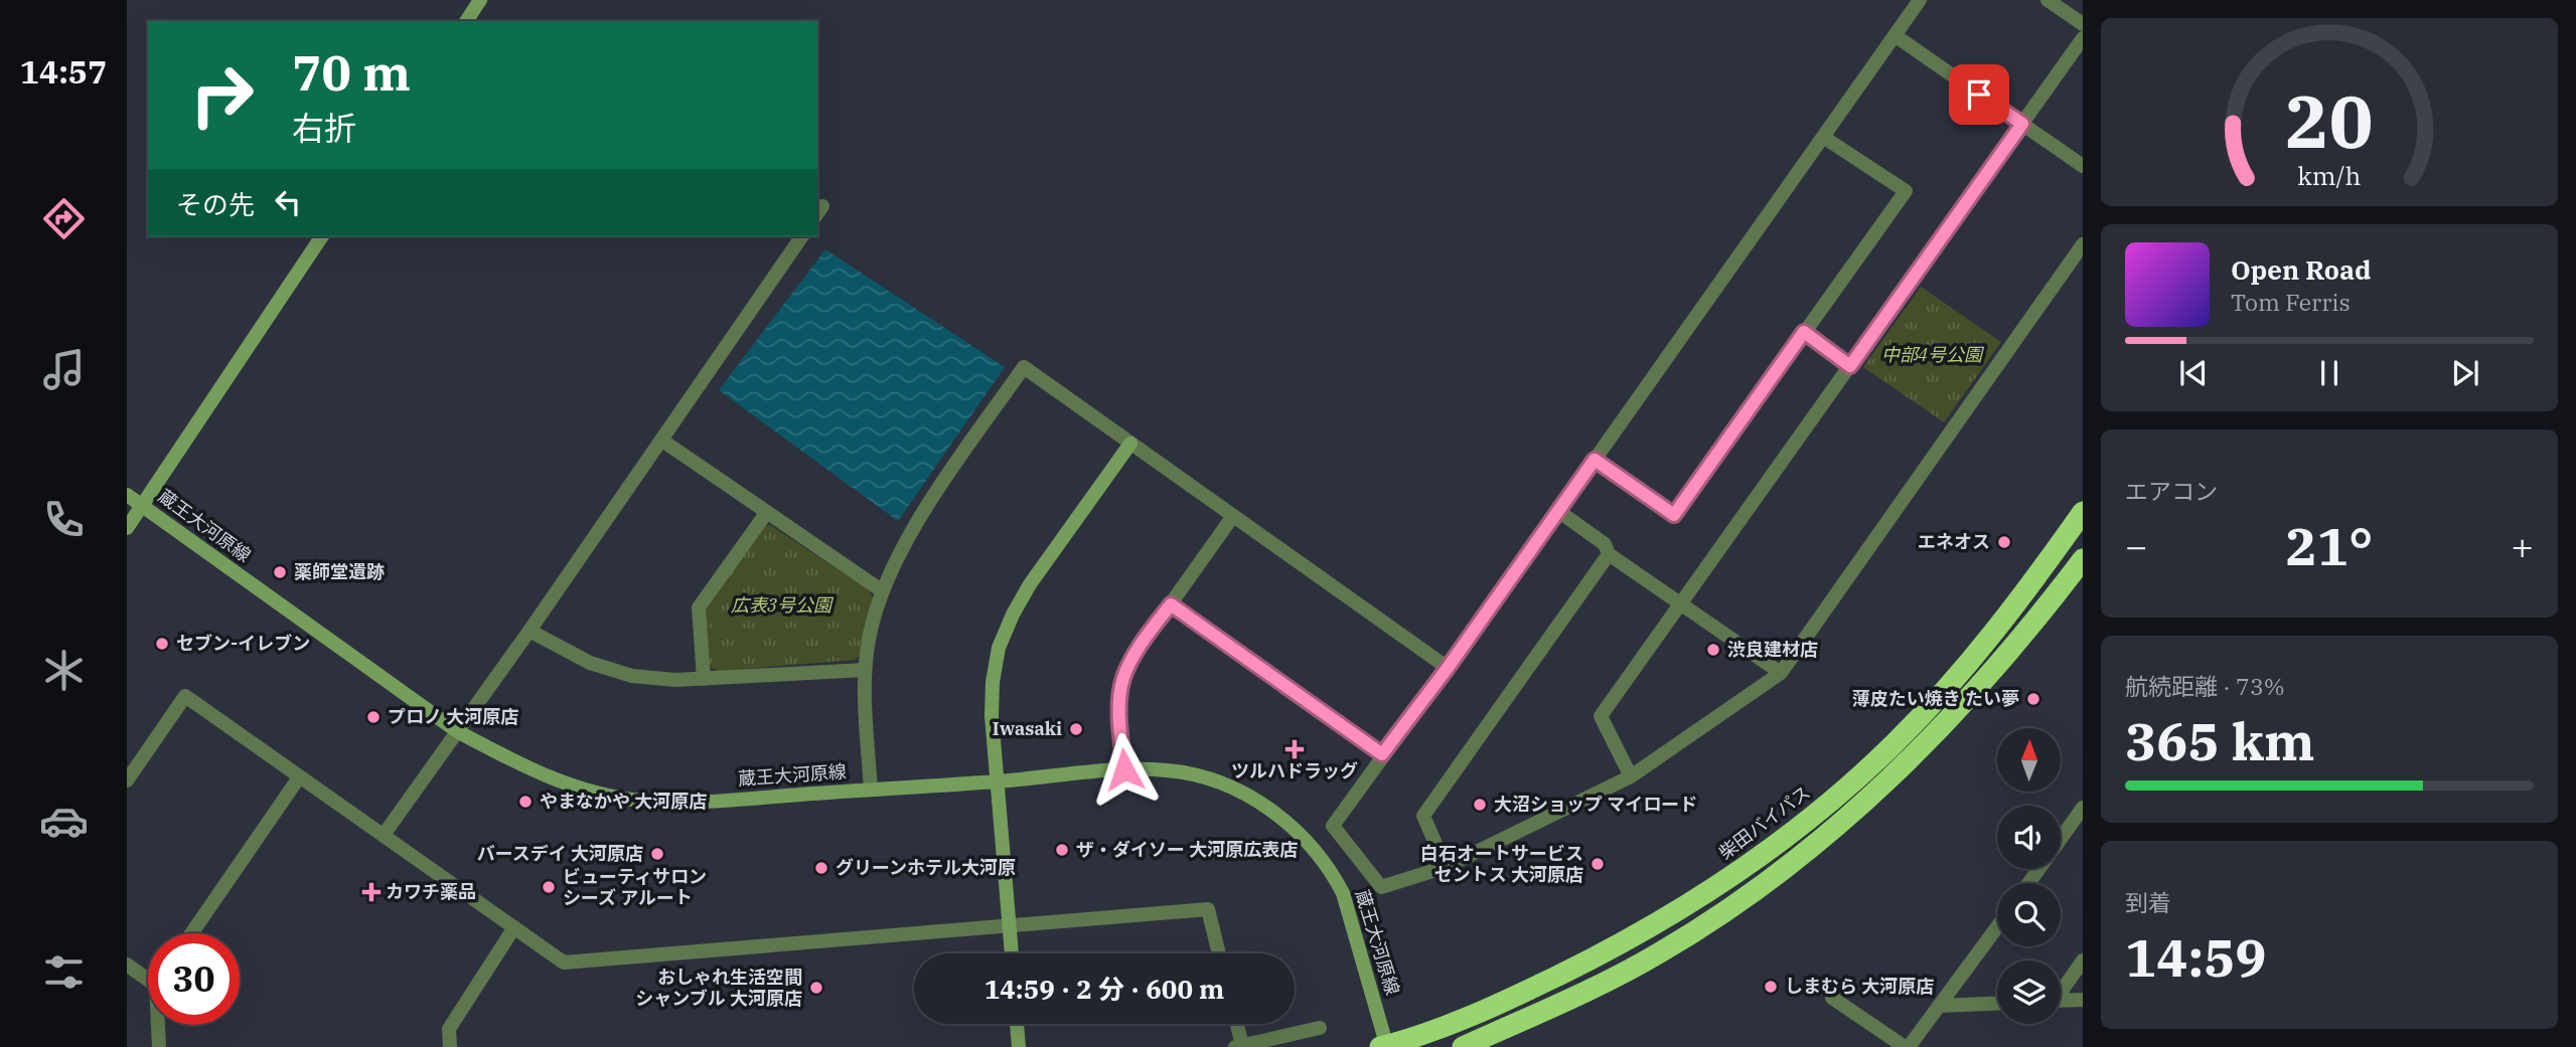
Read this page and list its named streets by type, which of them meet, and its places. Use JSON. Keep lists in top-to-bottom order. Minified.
{"streets":{"highway":["柴田バイパス"],"main road":["蔵王大河原線"]},"crossings":[["蔵王大河原線","柴田バイパス"]],"parks":["中部4号公園","広表3号公園"],"places":{"other":["エネオス","薬師堂遺跡","セブン-イレブン","渋良建材店","薄皮たい焼き たい夢","プロノ 大河原店","Iwasaki","やまなかや 大河原店","大沼ショップ マイロード","ザ・ダイソー 大河原広表店","バースデイ 大河原店","白石オートサービス セントス 大河原店","グリーンホテル大河原","ビューティサロン シーズ アルート","しまむら 大河原店","おしゃれ生活空間 シャンブル 大河原店"],"health":["ツルハドラッグ","カワチ薬品"]},"north":"top","page":{"tabs":"14:57","turn":["70 m","右折"],"then":"その先","song":["Open Road","Tom Ferris"],"tile":["エアコン",["航続距離 · 73%","365 km"],["到着","14:59"]],"heat":["−","21°","+"],"limit":"30","trip":"14:59 · 2 分 · 600 m","gauge":["20","km/h"]}}
